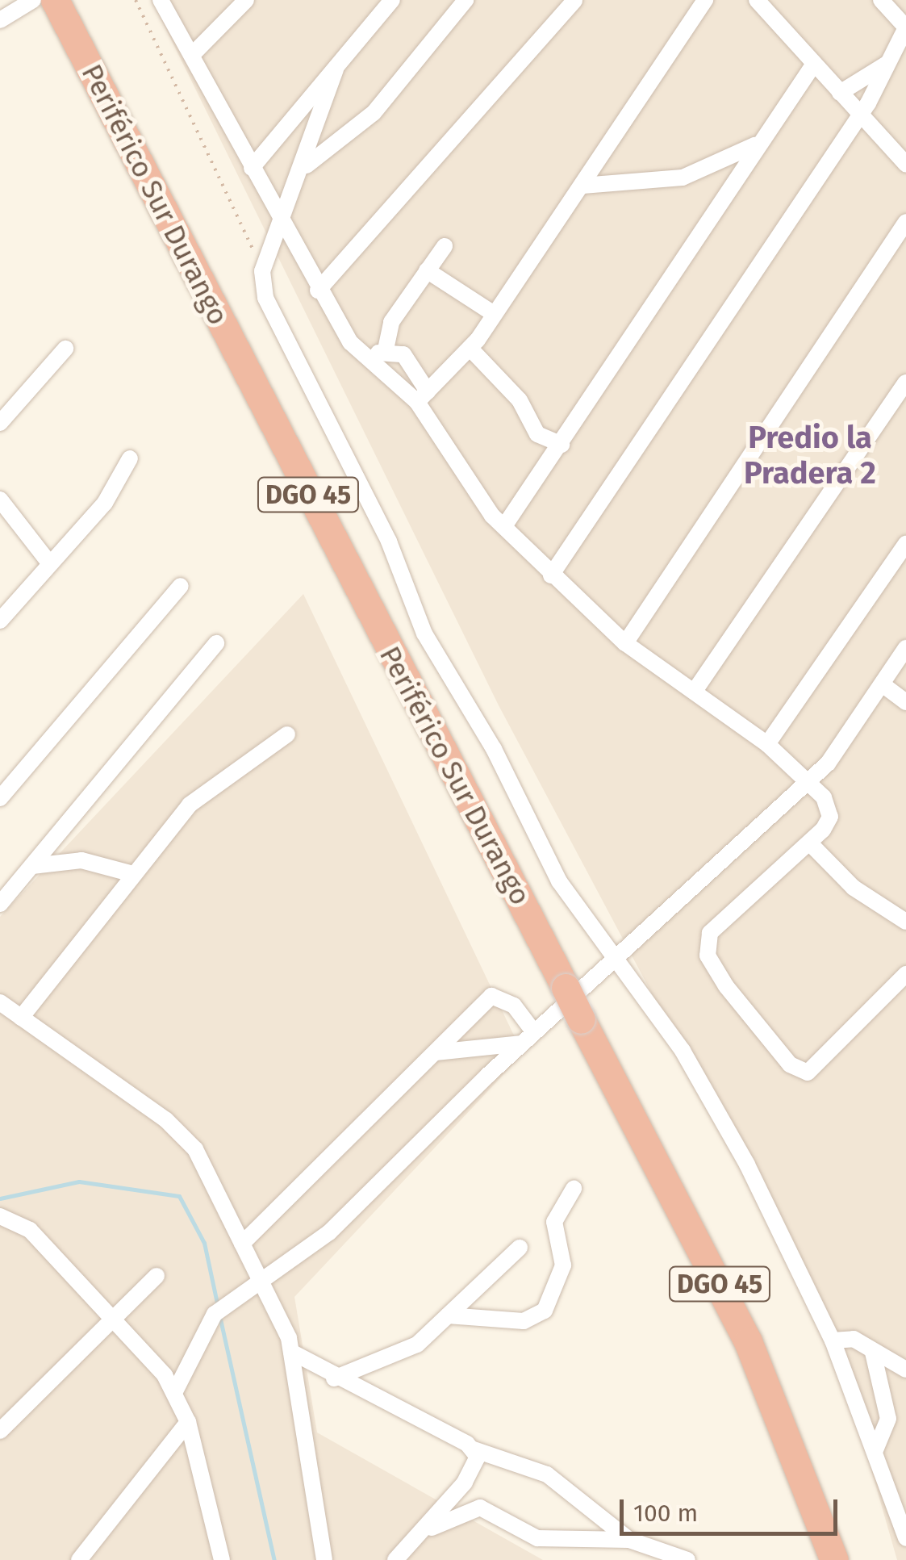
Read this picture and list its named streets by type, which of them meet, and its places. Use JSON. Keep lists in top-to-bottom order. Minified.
{"streets":{"highway":["Periférico Sur Durango","DGO 45"]},"districts":["Predio la Pradera 2"],"scale_bar":"100 m"}
